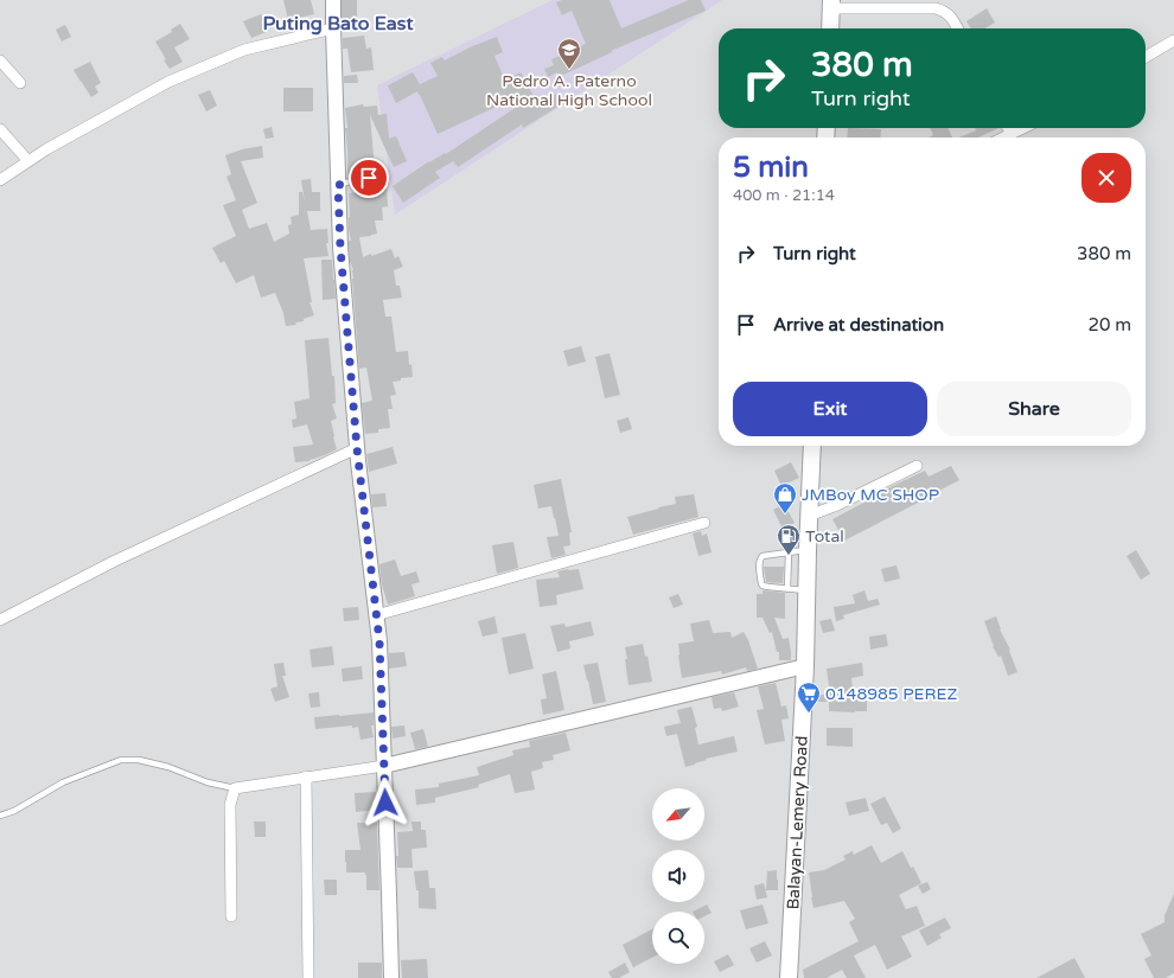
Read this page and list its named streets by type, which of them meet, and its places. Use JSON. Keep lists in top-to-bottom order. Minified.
{"streets":{"main road":["Balayan-Lemery Road"]},"districts":["Puting Bato East"],"places":{"school or university":["Pedro A. Paterno National High School"],"shop":["JMBoy MC SHOP"],"fuel station":["Total"],"supermarket":["0148985 PEREZ"]},"north":"bottom left","page":{"turn":["380 m","Turn right"],"heading":["5 min","400 m · 21:14"],"list":[{"name":"Turn right","value":"380 m"},{"name":"Arrive at destination","value":"20 m"}],"buttons":["Exit","Share"]}}
